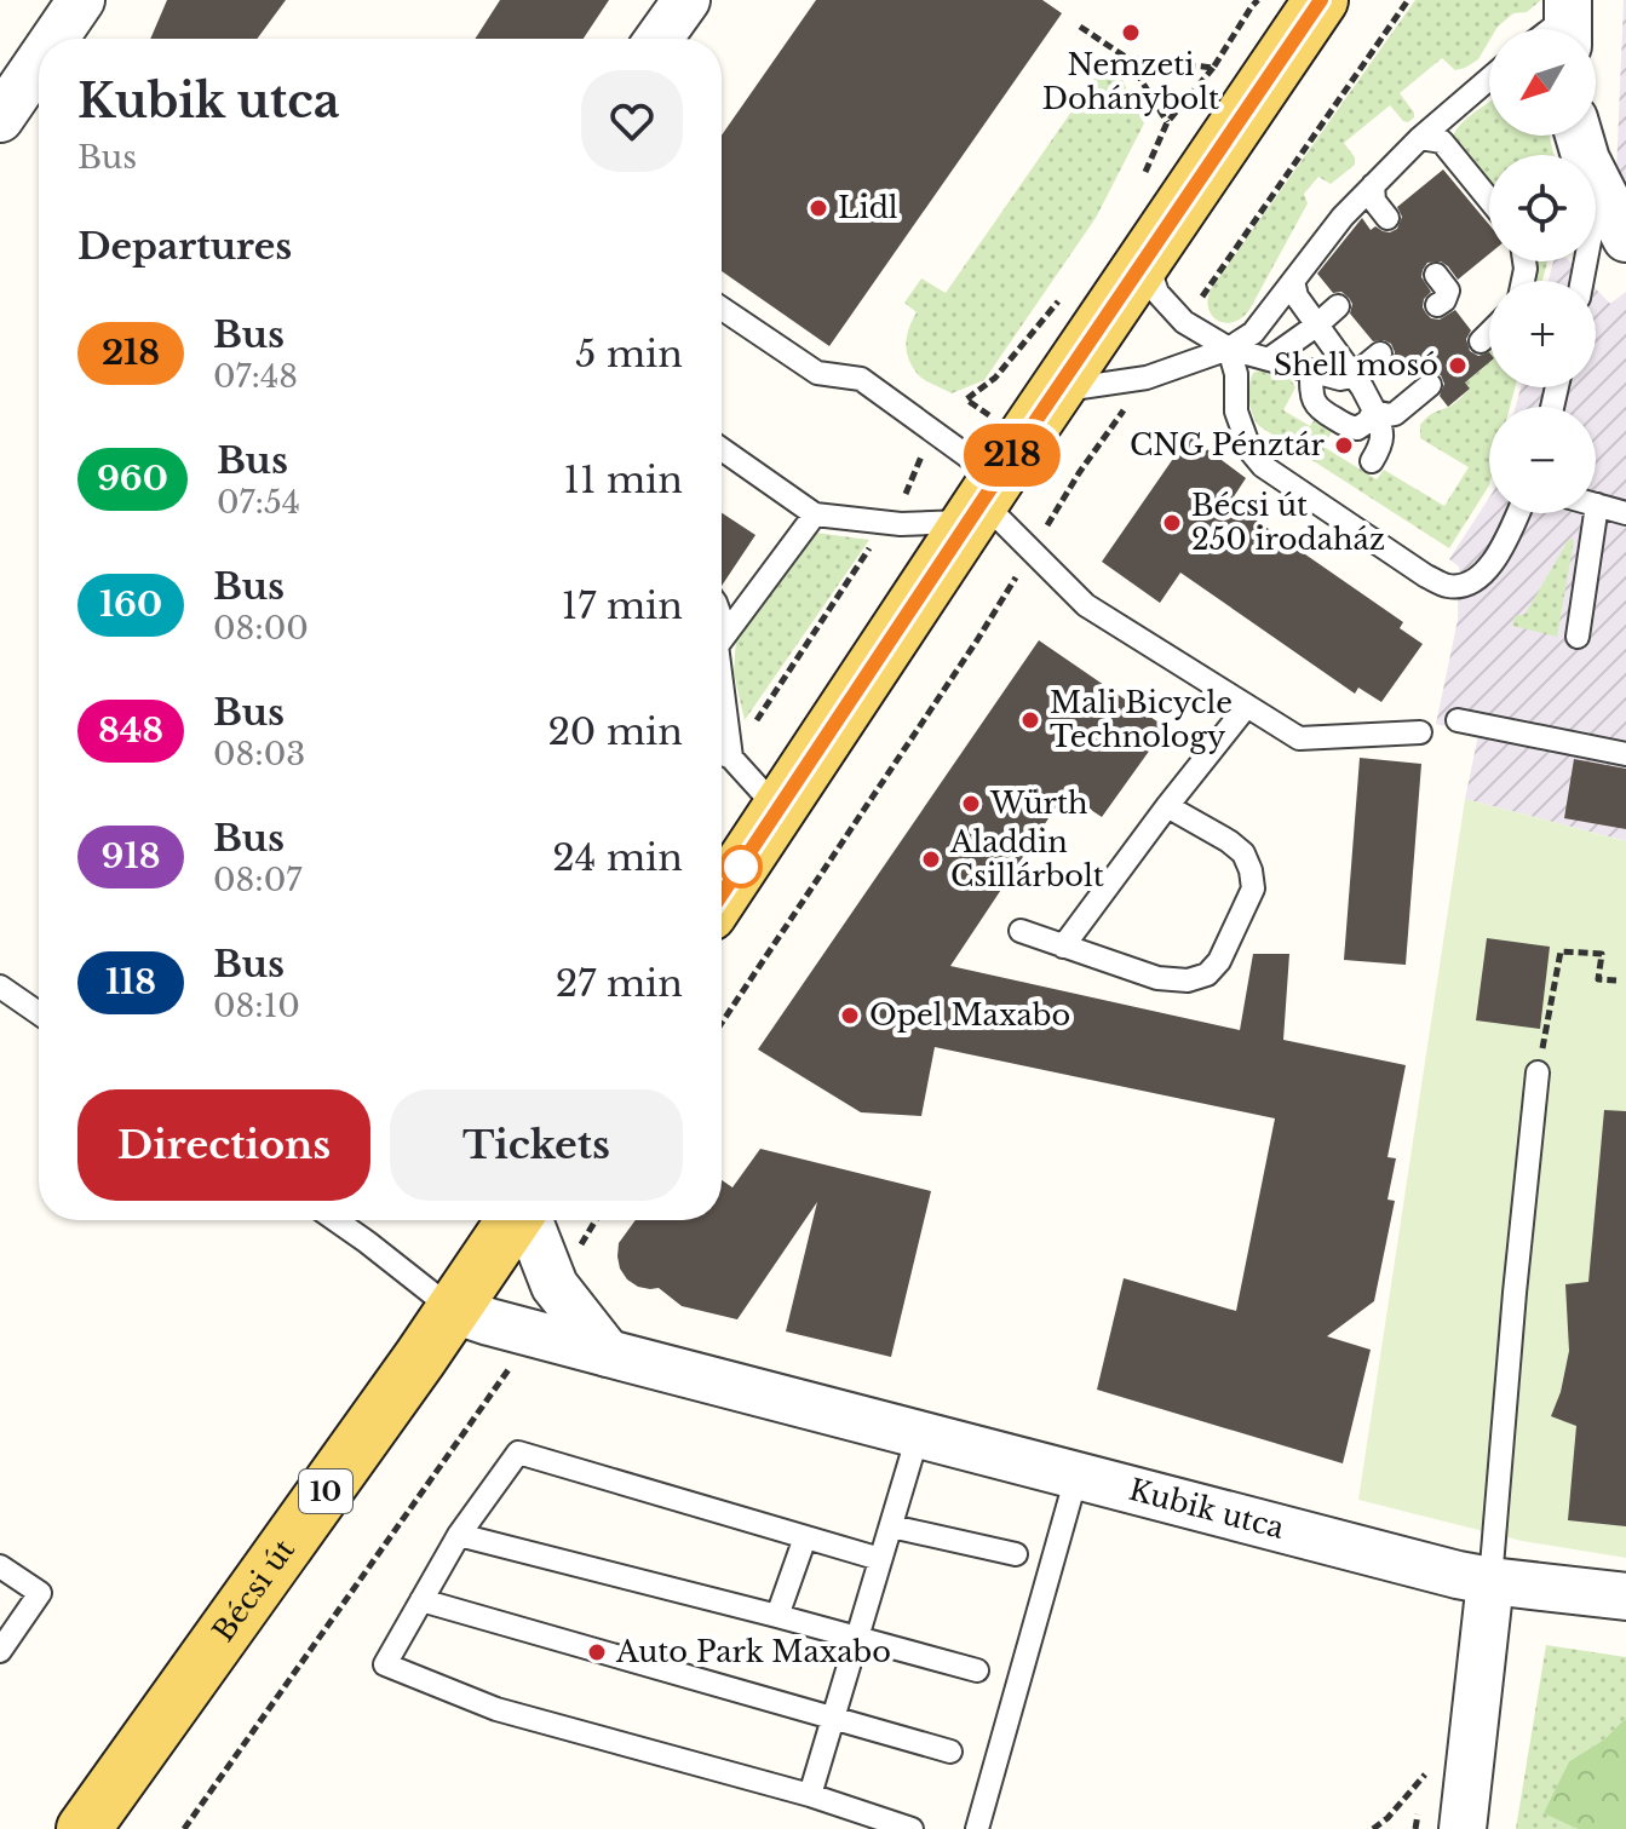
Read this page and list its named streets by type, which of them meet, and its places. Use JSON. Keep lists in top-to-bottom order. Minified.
{"streets":{"main road":["10","Bécsi út"],"street":["Kubik utca"]},"crossings":[["Kubik utca","Bécsi út"]],"places":["Nemzeti Dohánybolt","Lidl","Shell mosó","CNG Pénztár","Bécsi út 250 irodaház","Mali Bicycle Technology","Würth","Aladdin Csillárbolt","Opel Maxabo","Auto Park Maxabo"],"lines":["bus line 218"],"north":"bottom left","page":{"on_map":"218","map_buttons":["+","−"],"heading":[["Kubik utca","Bus"],"Departures"],"list":[{"mark":"218","name":"Bus","note":"07:48","value":"5 min"},{"mark":"960","name":"Bus","note":"07:54","value":"11 min"},{"mark":"160","name":"Bus","note":"08:00","value":"17 min"},{"mark":"848","name":"Bus","note":"08:03","value":"20 min"},{"mark":"918","name":"Bus","note":"08:07","value":"24 min"},{"mark":"118","name":"Bus","note":"08:10","value":"27 min"}],"buttons":["Directions","Tickets"]}}
